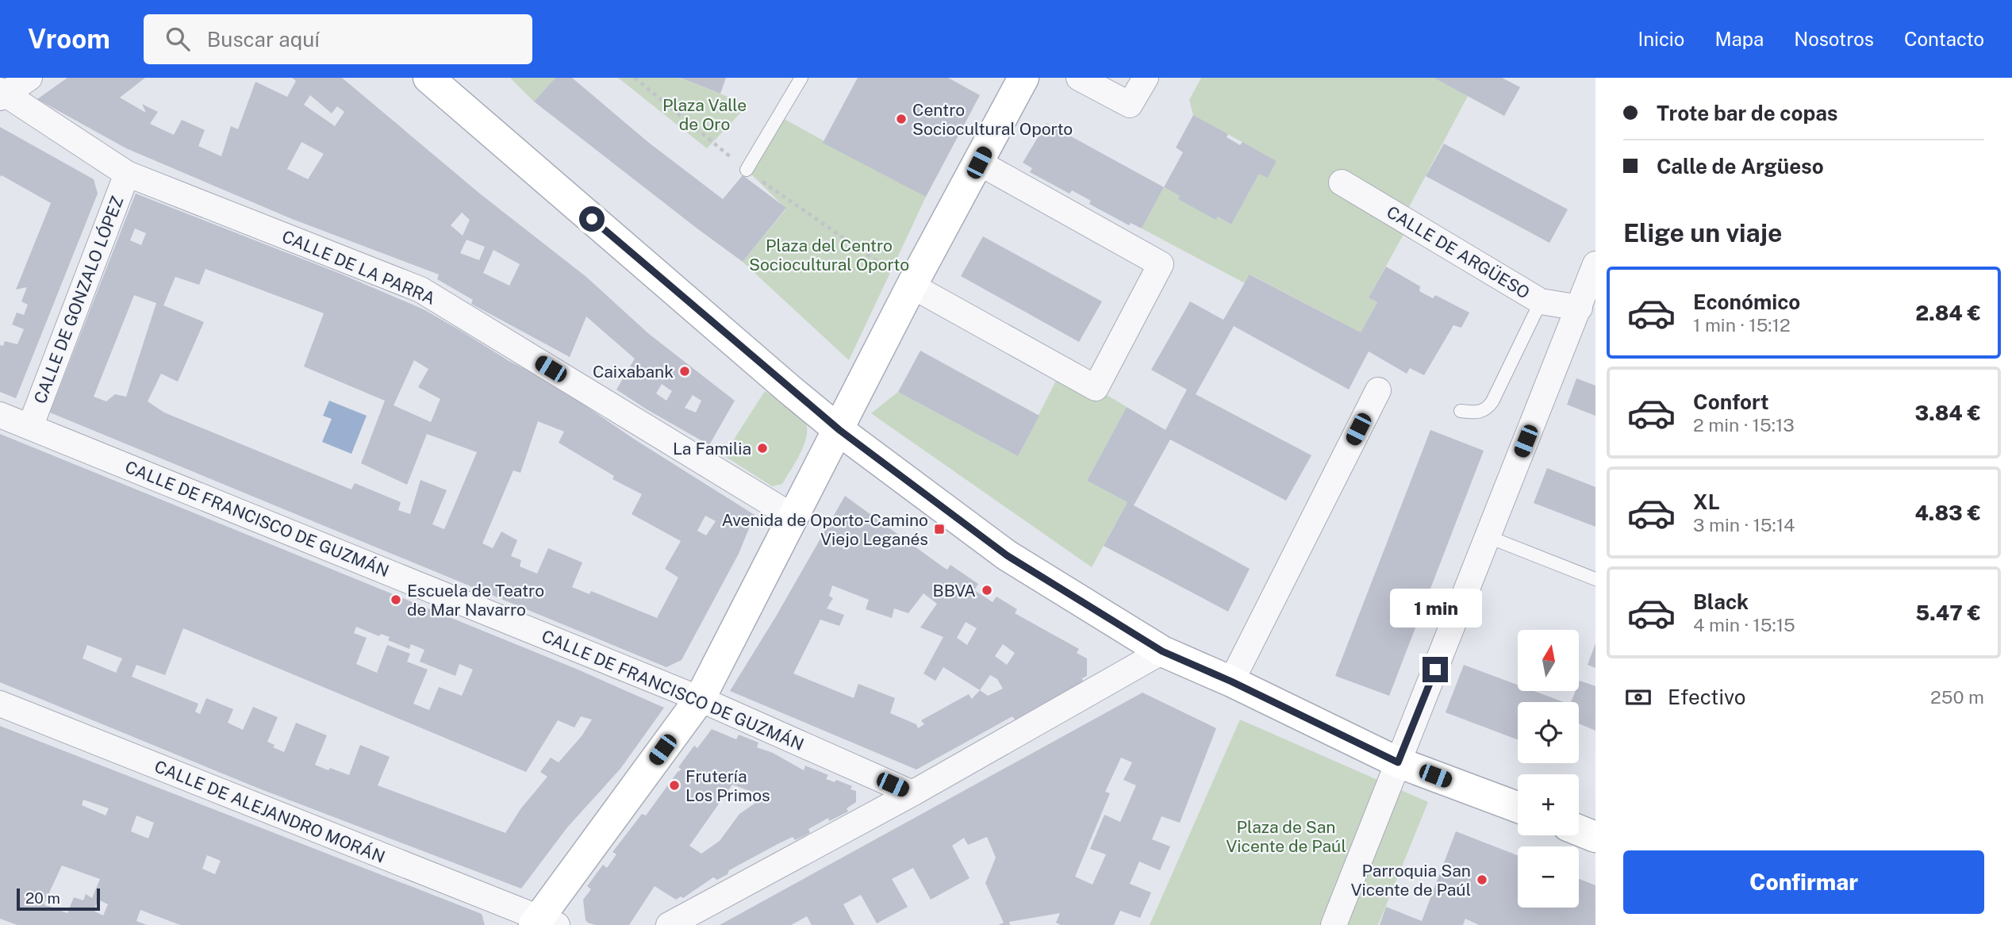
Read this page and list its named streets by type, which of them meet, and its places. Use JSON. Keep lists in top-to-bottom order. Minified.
{"streets":{"street":["CALLE DE ARGÜESO","CALLE DE LA PARRA","CALLE DE GONZALO LÓPEZ","CALLE DE FRANCISCO DE GUZMÁN","CALLE DE ALEJANDRO MORÁN"]},"crossings":[["CALLE DE LA PARRA","CALLE DE GONZALO LÓPEZ"],["CALLE DE GONZALO LÓPEZ","CALLE DE FRANCISCO DE GUZMÁN"]],"parks":["Plaza Valle de Oro","Plaza del Centro Sociocultural Oporto","Plaza de San Vicente de Paúl"],"places":{"other":["Centro Sociocultural Oporto","Caixabank","La Familia","BBVA","Escuela de Teatro de Mar Navarro","Frutería Los Primos","Parroquia San Vicente de Paúl"],"transit":["Avenida de Oporto-Camino Viejo Leganés"]},"scale_bar":"20 m","north":"top","page":{"header":"Vroom","search":"Buscar aquí","nav":["Inicio","Mapa","Nosotros","Contacto"],"banner":["Trote bar de copas","Calle de Argüeso"],"heading":"Elige un viaje","list":[{"name":"Económico","note":"1 min · 15:12","value":"2.84 €"},{"name":"Confort","note":"2 min · 15:13","value":"3.84 €"},{"name":"XL","note":"3 min · 15:14","value":"4.83 €"},{"name":"Black","note":"4 min · 15:15","value":"5.47 €"}],"bubble":"1 min","map_buttons":["+","−"],"pay":["Efectivo","250 m"],"buttons":"Confirmar","scale":"20 m"}}
